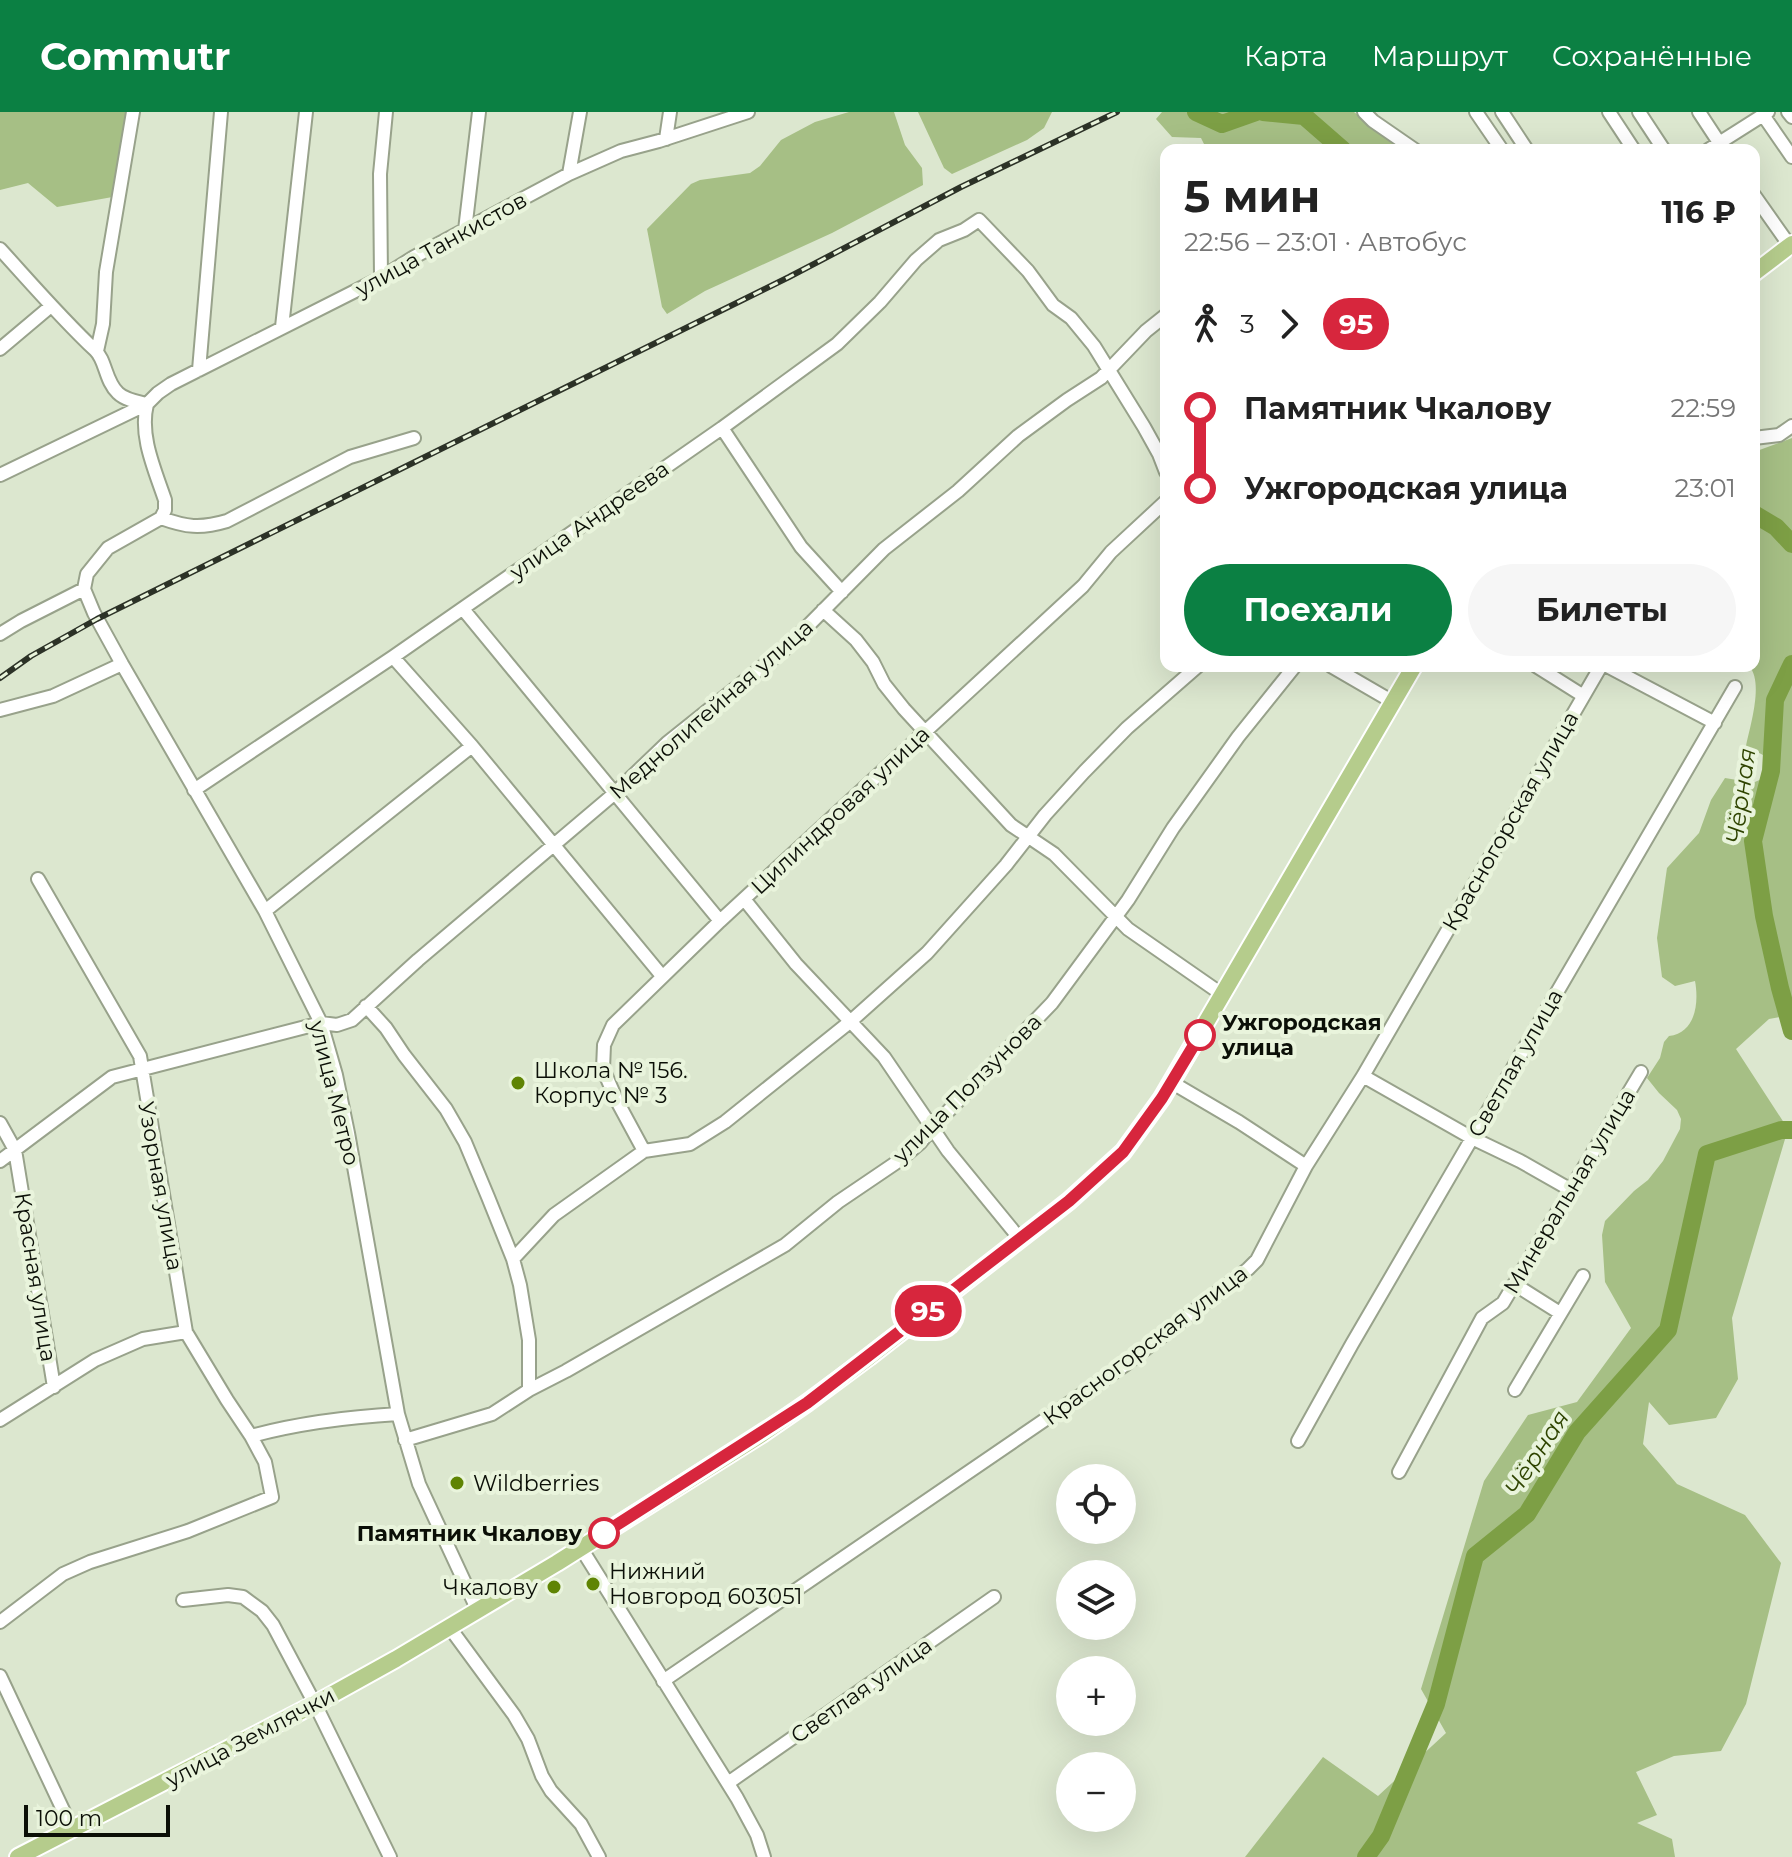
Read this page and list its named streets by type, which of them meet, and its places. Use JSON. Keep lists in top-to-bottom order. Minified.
{"streets":{"main road":["улица Землячки"],"street":["улица Танкистов","улица Андреева","Меднолитейная улица","Цилиндровая улица","Красногорская улица","Светлая улица","улица Ползунова","улица Метро","Узорная улица","Минеральная улица","Красная улица"]},"crossings":[["улица Андреева","Меднолитейная улица"],["улица Андреева","улица Метро"],["Меднолитейная улица","улица Метро"],["Меднолитейная улица","Узорная улица"],["Меднолитейная улица","Красная улица"],["улица Ползунова","улица Метро"],["улица Метро","улица Землячки"]],"water":["Чёрная"],"places":["Ужгородская улица","Школа № 156. Корпус № 3","Wildberries","Памятник Чкалову","Нижний Новгород 603051","Чкалову"],"lines":["bus line 95"],"scale_bar":"100 m","page":{"header":"Commutr","nav":["Карта","Маршрут","Сохранённые"],"on_map":"95","heading":["5 мин","22:56 – 23:01 · Автобус","116 ₽"],"legs":["3","95"],"list":[{"name":"Памятник Чкалову","value":"22:59"},{"name":"Ужгородская улица","value":"23:01"}],"buttons":["Поехали","Билеты"],"map_buttons":["+","−"],"scale":"100 m"}}
